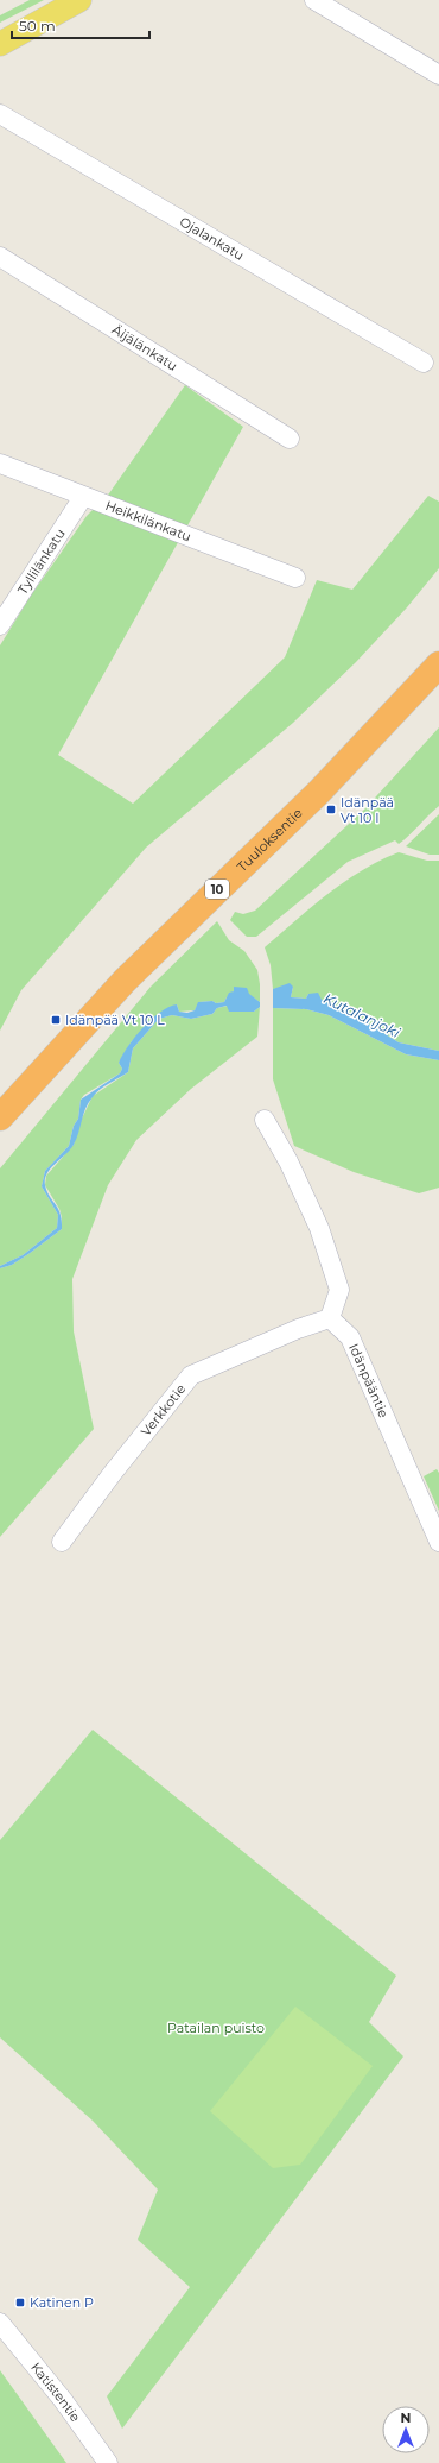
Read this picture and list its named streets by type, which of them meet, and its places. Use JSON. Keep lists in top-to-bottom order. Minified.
{"streets":{"highway":["Tuuloksentie","10"],"street":["Ojalankatu","Äijälänkatu","Heikkilänkatu","Tyllilänkatu","Idänpääntie","Verkkotie","Katistentie"]},"crossings":[["Heikkilänkatu","Tyllilänkatu"],["Idänpääntie","Verkkotie"]],"water":["Kutalanjoki"],"parks":["Patailan puisto"],"places":{"transit":["Idänpää Vt 10 I","Idänpää Vt 10 L","Katinen P"]},"scale_bar":"50 m","north":"top"}
